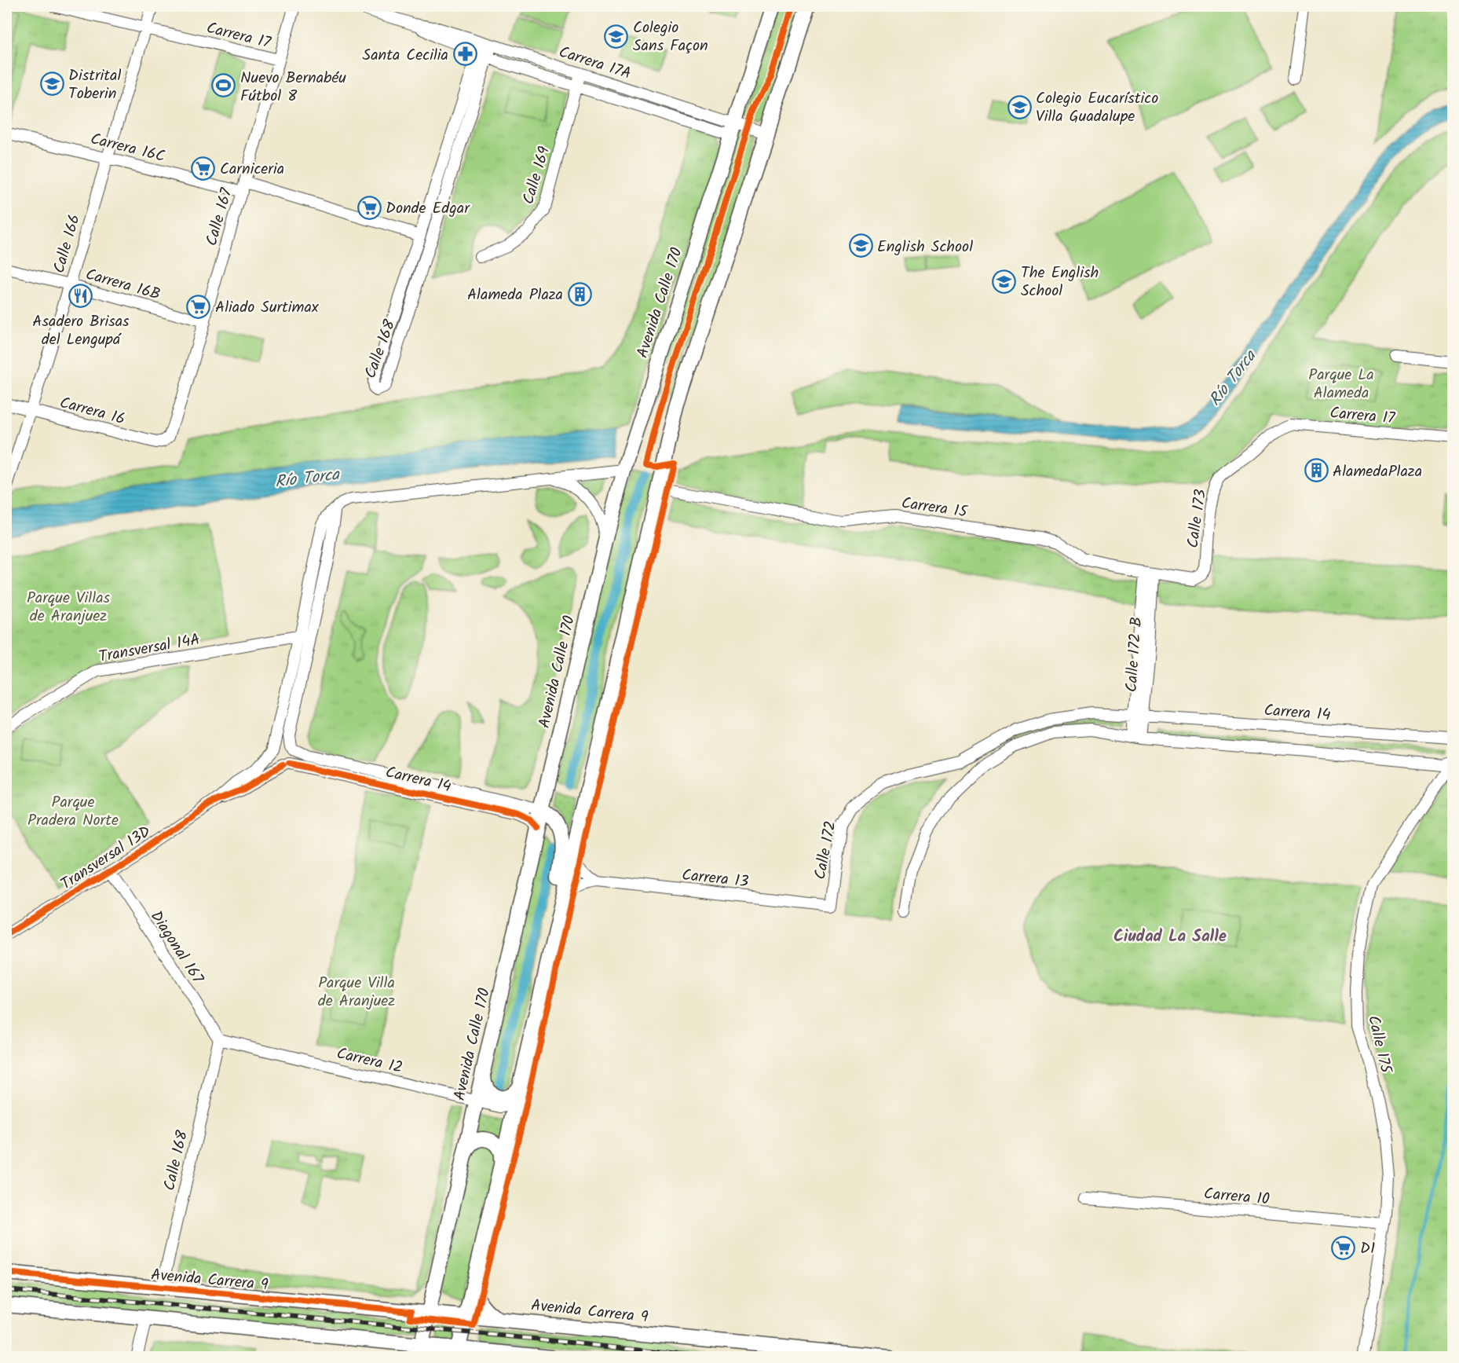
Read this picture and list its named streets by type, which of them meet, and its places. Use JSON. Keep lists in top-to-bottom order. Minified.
{"streets":{"main road":["Avenida Calle 170","Avenida Carrera 9"],"street":["Carrera 17","Carrera 17A","Carrera 16C","Calle 169","Calle 167","Calle 166","Carrera 16B","Calle 168","Carrera 16","Carrera 15","Calle 173","Transversal 14A","Calle 172 B","Carrera 14","Calle 172","Transversal 13D","Carrera 13","Diagonal 167","Calle 175","Carrera 12","Carrera 10"]},"crossings":[["Carrera 17","Calle 167"],["Carrera 17","Calle 166"],["Carrera 17","Calle 173"],["Carrera 17A","Calle 169"],["Carrera 17A","Avenida Calle 170"],["Carrera 17A","Calle 168"],["Carrera 16C","Calle 167"],["Carrera 16C","Calle 166"],["Carrera 16C","Calle 168"],["Calle 167","Carrera 16B"],["Calle 167","Carrera 16"],["Calle 166","Carrera 16B"],["Calle 166","Carrera 16"],["Avenida Calle 170","Carrera 14"],["Avenida Calle 170","Carrera 12"],["Avenida Calle 170","Avenida Carrera 9"],["Calle 168","Diagonal 167"],["Calle 168","Carrera 12"],["Calle 168","Avenida Carrera 9"],["Carrera 15","Calle 173"],["Carrera 15","Calle 172 B"],["Calle 172 B","Carrera 14"],["Carrera 14","Calle 172"],["Calle 172","Carrera 13"],["Transversal 13D","Diagonal 167"],["Diagonal 167","Carrera 12"],["Calle 175","Carrera 10"]],"districts":["Ciudad La Salle"],"water":["Río Torca"],"parks":["Parque La Alameda","Parque Villas de Aranjuez","Parque Pradera Norte","Parque Villa de Aranjuez"],"places":{"school or university":["Colegio Sans Façon","Distrital Toberin","Colegio Eucarístico Villa Guadalupe","English School","The English School"],"pharmacy":["Santa Cecilia"],"sports":["Nuevo Bernabéu Fútbol 8"],"supermarket":["Carniceria","Donde Edgar","Aliado Surtimax","D1"],"building":["Alameda Plaza","AlamedaPlaza"],"restaurant":["Asadero Brisas del Lengupá"]}}
